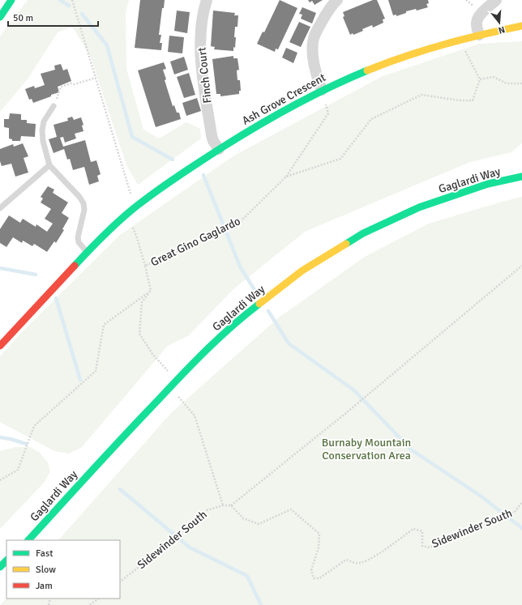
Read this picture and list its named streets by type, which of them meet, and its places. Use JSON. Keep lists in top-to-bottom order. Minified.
{"streets":{"street":["Finch Court","Ash Grove Crescent","Gaglardi Way"],"path":["Great Gino Gaglardo","Sidewinder South"]},"crossings":[["Finch Court","Ash Grove Crescent"]],"parks":["Burnaby Mountain Conservation Area"],"legend":["Fast","Slow","Jam"],"scale_bar":"50 m","north":"bottom"}
